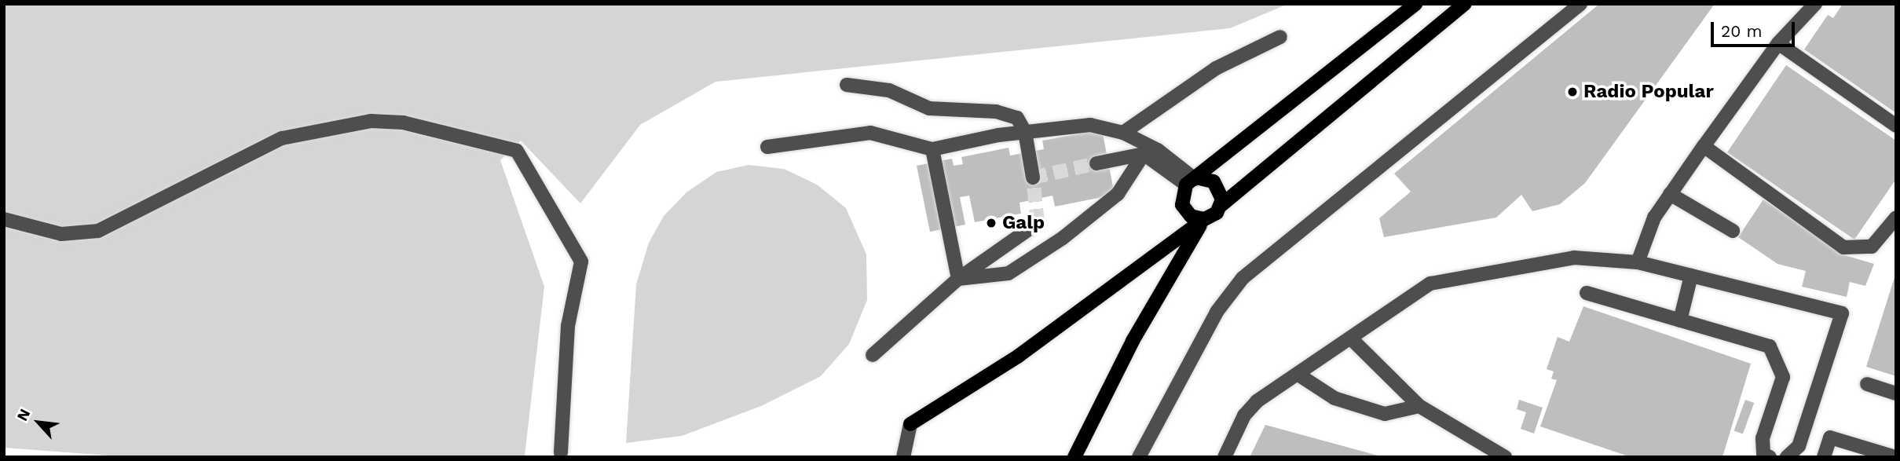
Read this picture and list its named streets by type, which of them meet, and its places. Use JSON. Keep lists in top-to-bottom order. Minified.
{"places":["Radio Popular","Galp"],"scale_bar":"20 m","north":"top left"}
